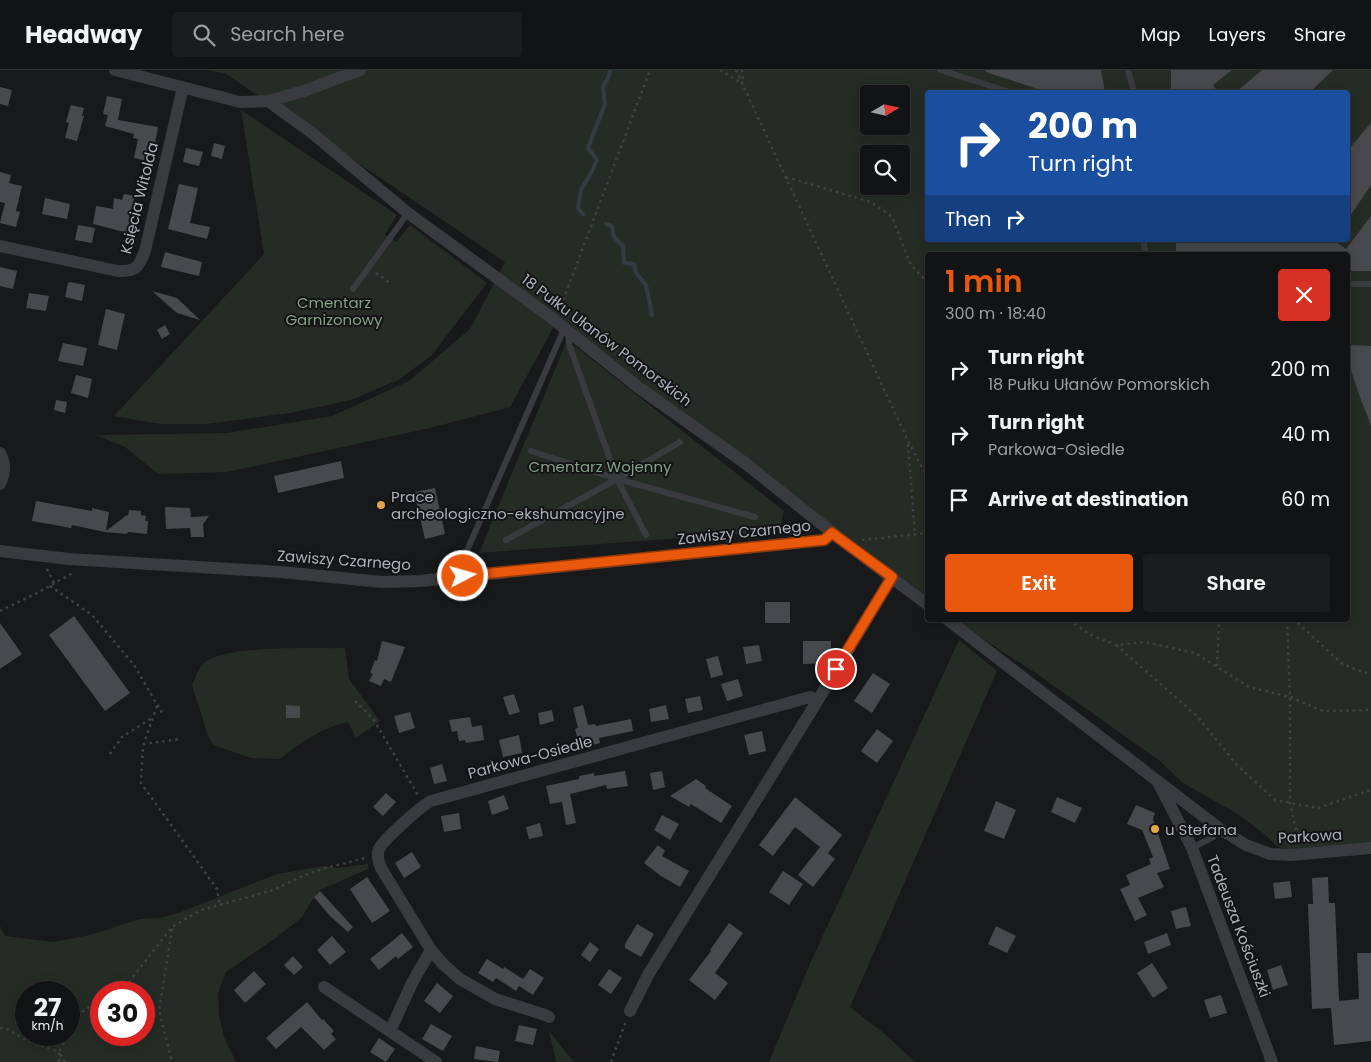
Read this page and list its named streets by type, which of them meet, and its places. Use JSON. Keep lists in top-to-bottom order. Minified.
{"streets":{"street":["Księcia Witolda","18 Pułku Ułanów Pomorskich","Zawiszy Czarnego","Parkowa-Osiedle","Parkowa","Tadeusza Kościuszki"]},"crossings":[["18 Pułku Ułanów Pomorskich","Zawiszy Czarnego"],["Parkowa","Tadeusza Kościuszki"]],"parks":["Cmentarz Garnizonowy","Cmentarz Wojenny"],"places":["Prace archeologiczno-ekshumacyjne","u Stefana"],"north":"right","page":{"header":"Headway","search":"Search here","nav":["Map","Layers","Share"],"turn":["200 m","Turn right"],"then":"Then","heading":["1 min","300 m · 18:40"],"list":[{"name":"Turn right","note":"18 Pułku Ułanów Pomorskich","value":"200 m"},{"name":"Turn right","note":"Parkowa-Osiedle","value":"40 m"},{"name":"Arrive at destination","value":"60 m"}],"buttons":["Exit","Share"],"speed":"27 km/h","limit":"30"}}
